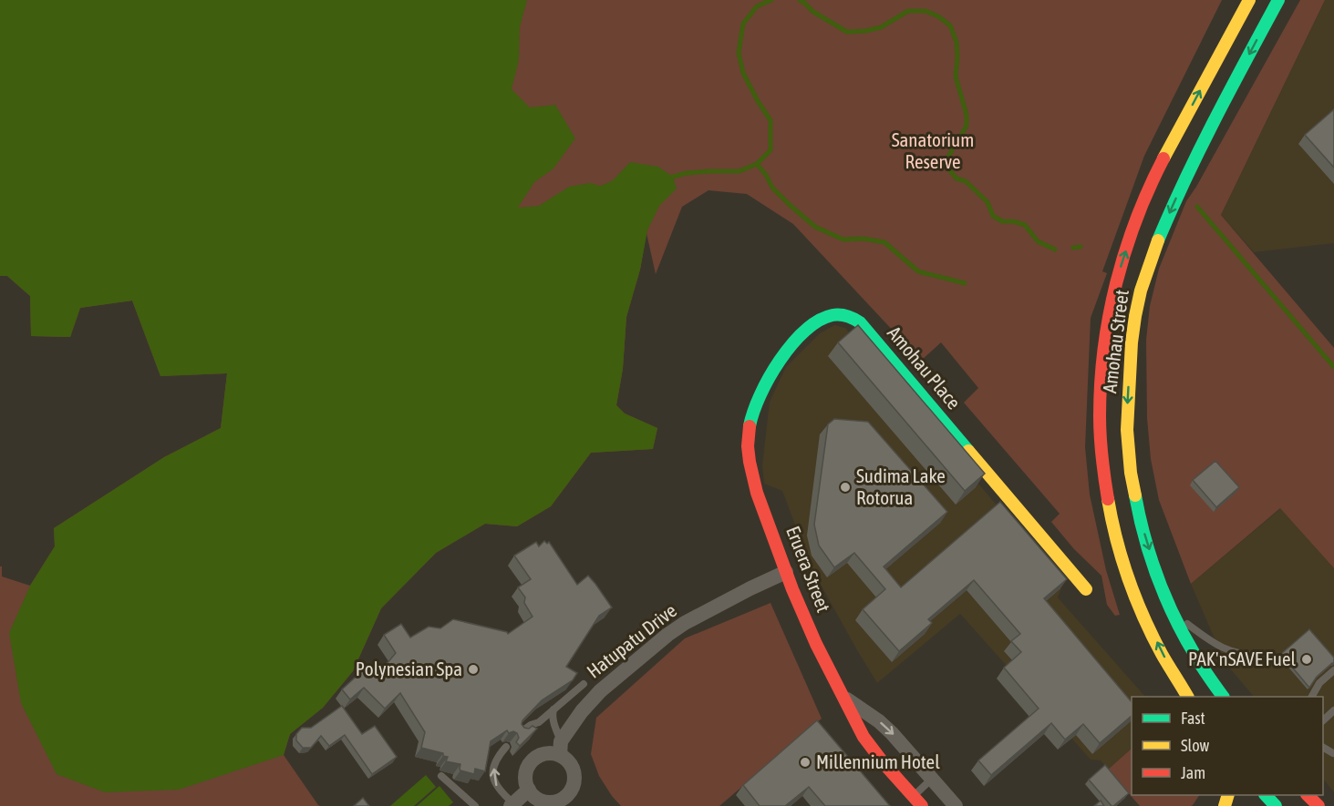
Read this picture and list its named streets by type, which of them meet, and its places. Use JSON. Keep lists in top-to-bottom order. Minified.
{"streets":{"main road":["Amohau Street","Amohau Place","Eruera Street"],"street":["Hatupatu Drive"]},"crossings":[["Amohau Place","Eruera Street"],["Eruera Street","Hatupatu Drive"]],"parks":["Sanatorium Reserve"],"places":["Sudima Lake Rotorua","PAK'nSAVE Fuel","Polynesian Spa","Millennium Hotel"],"legend":["Fast","Slow","Jam"]}
